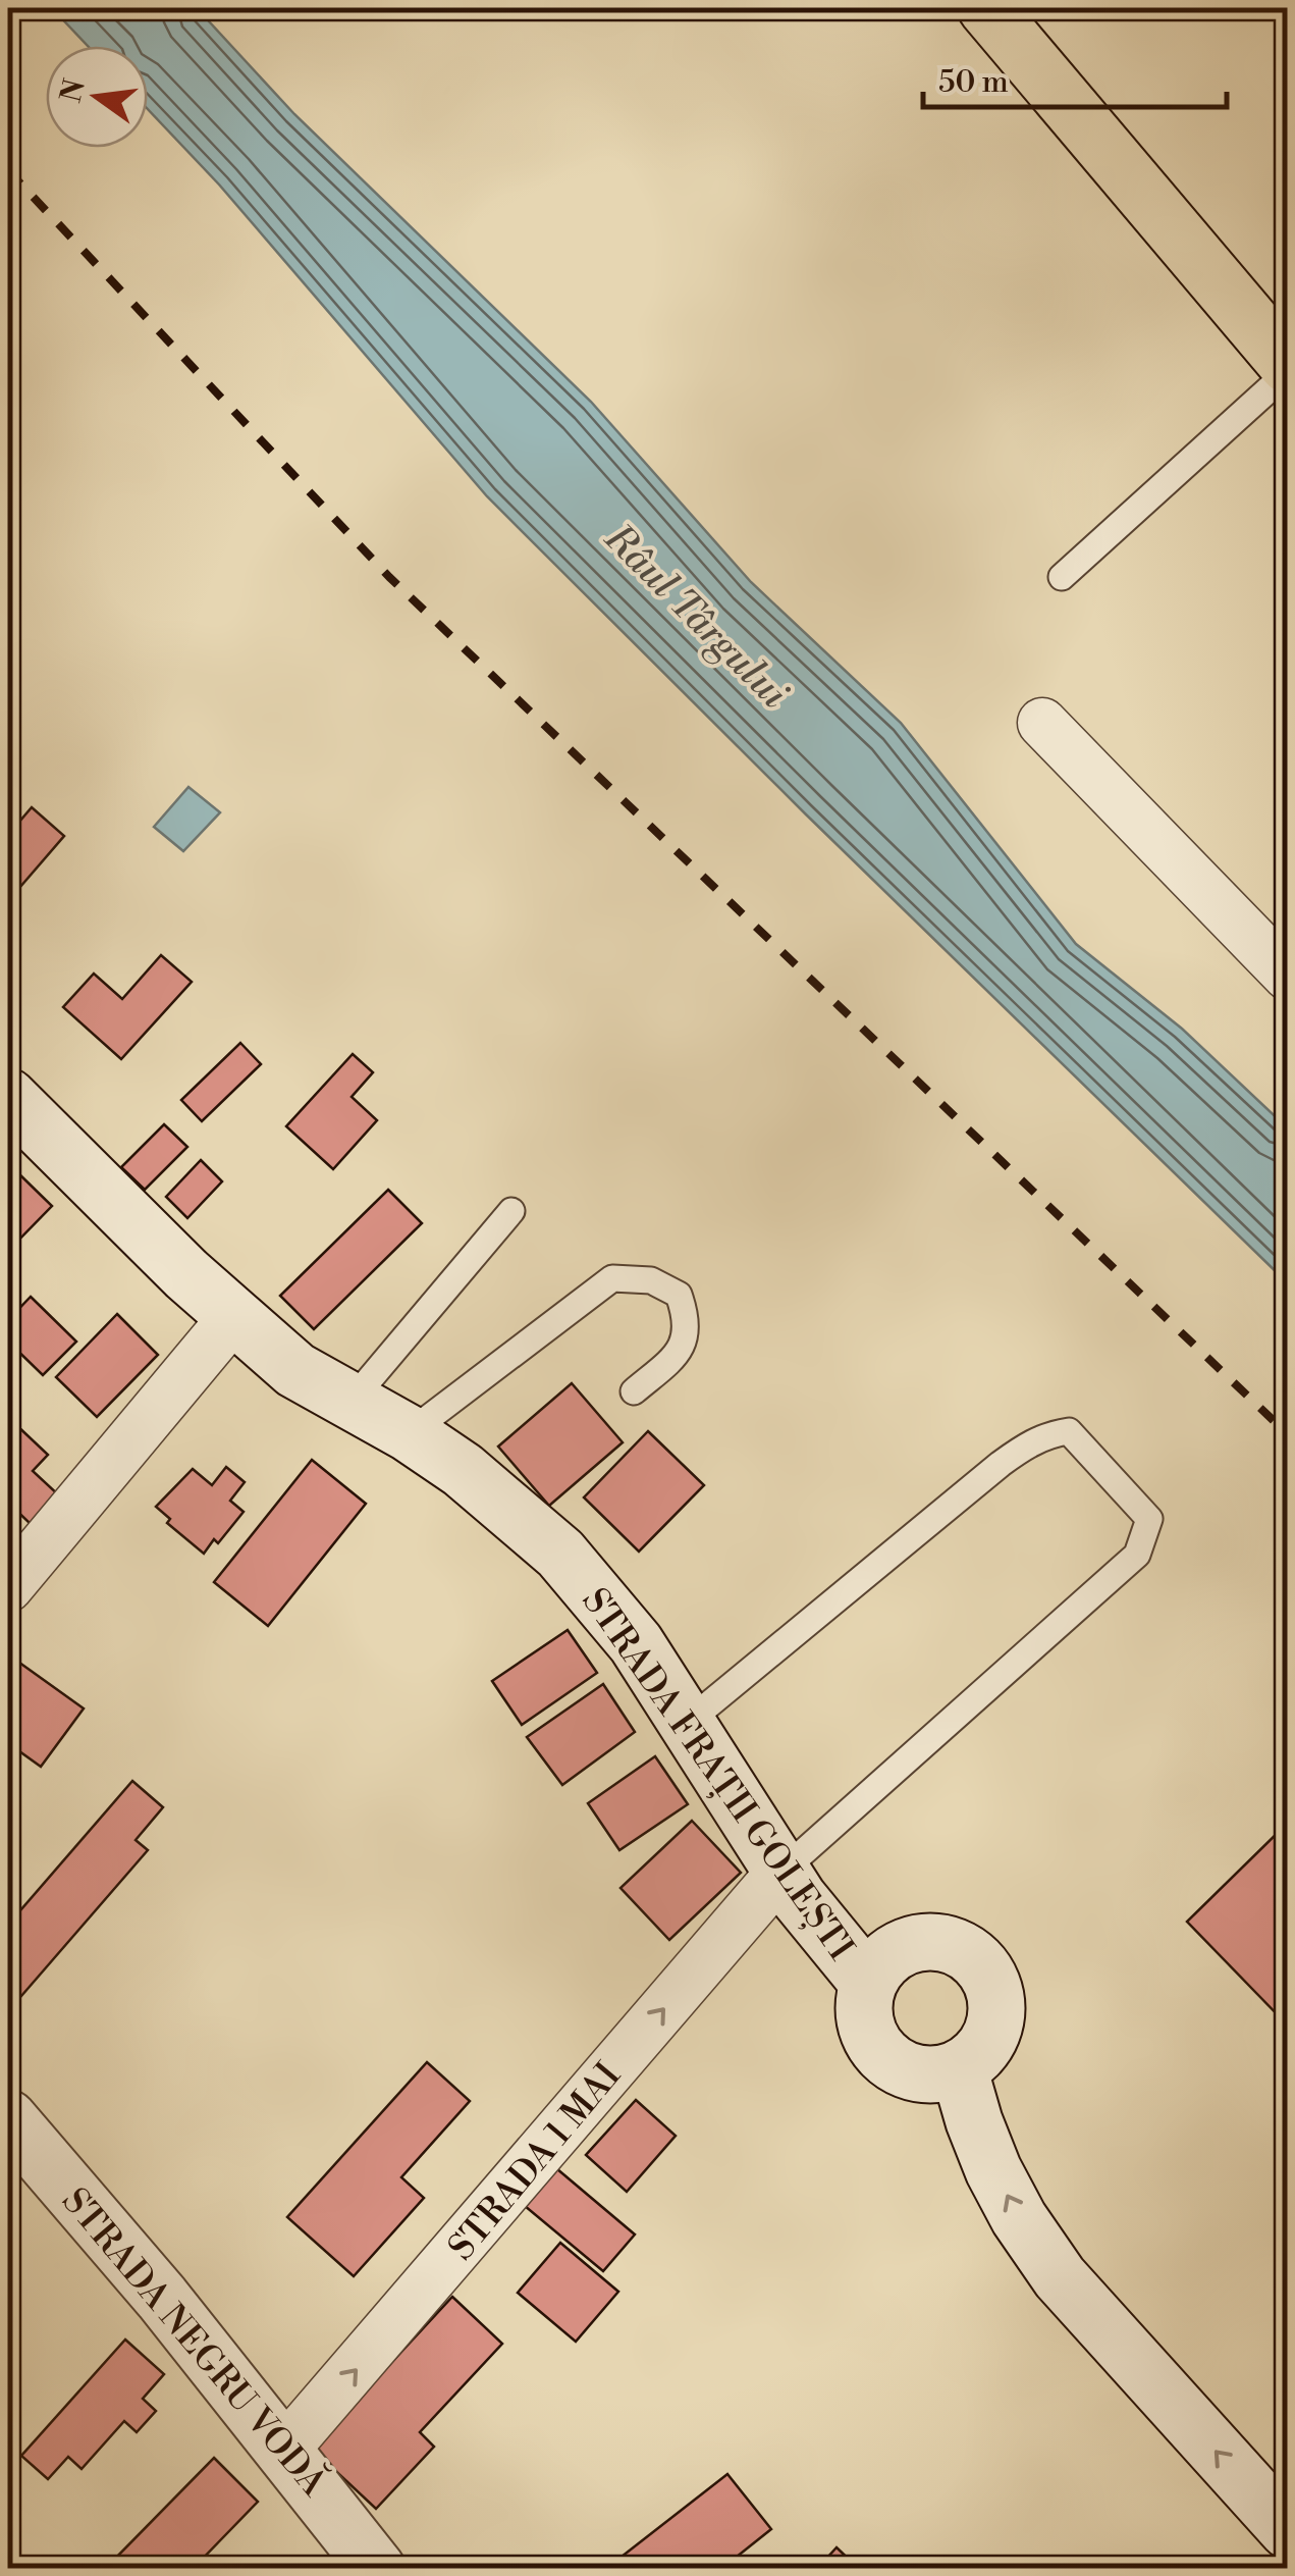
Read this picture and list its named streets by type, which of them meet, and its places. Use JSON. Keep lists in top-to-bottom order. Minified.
{"streets":{"main road":["STRADA FRAȚII GOLEȘTI","STRADA NEGRU VODĂ"],"street":["STRADA 1 MAI"]},"crossings":[["STRADA FRAȚII GOLEȘTI","STRADA 1 MAI"],["STRADA 1 MAI","STRADA NEGRU VODĂ"]],"one_way":["STRADA 1 MAI"],"water":["Râul Târgului"],"scale_bar":"50 m","north":"left"}
